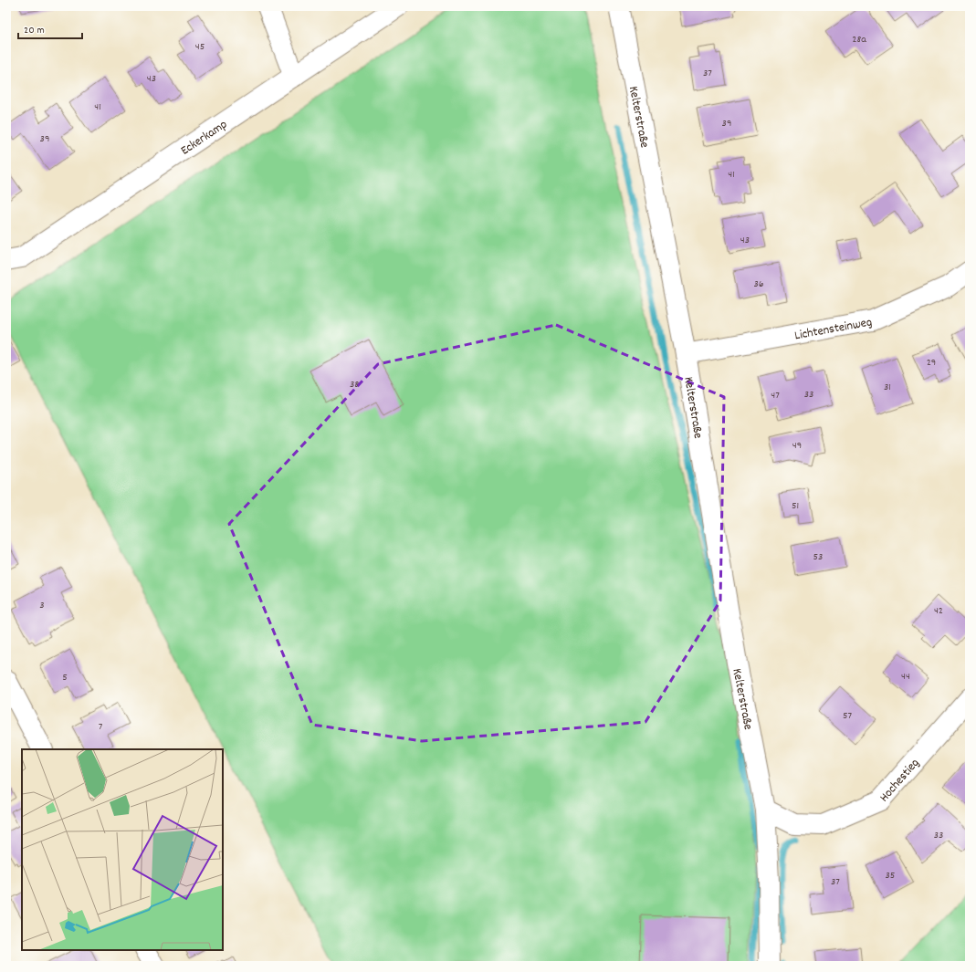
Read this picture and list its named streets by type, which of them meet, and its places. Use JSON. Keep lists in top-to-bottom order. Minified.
{"streets":{"street":["Kelterstraße","Eckerkamp","Lichtensteinweg","Hochestieg"]},"crossings":[["Kelterstraße","Lichtensteinweg"],["Kelterstraße","Hochestieg"]],"house_numbers":["28a","45","37","43","41","39","39","41","43","36","29","38","31","33","47","49","51","53","3","42","44","5","57","7","33","35","37"],"scale_bar":"20 m"}
